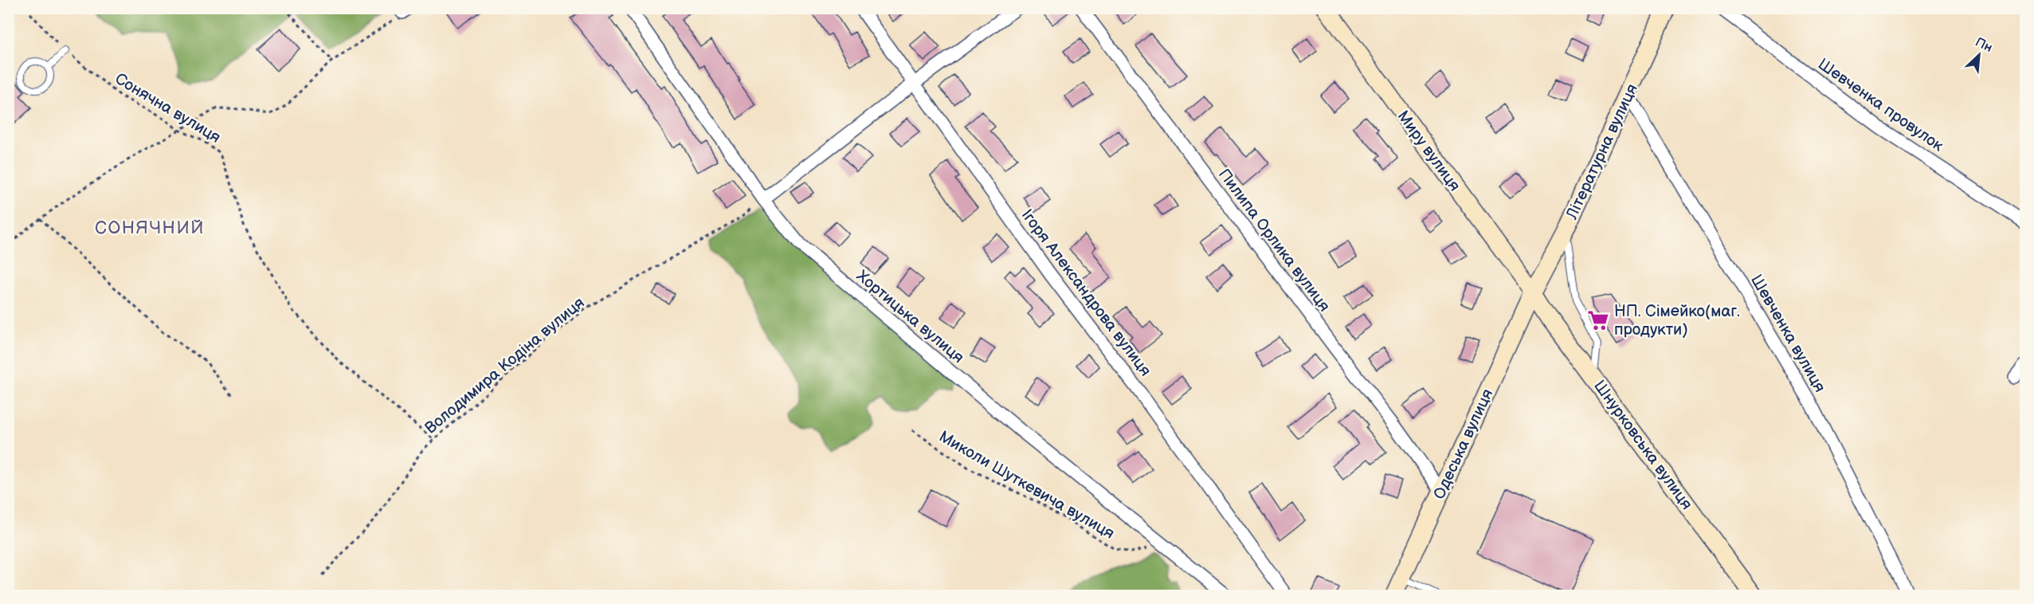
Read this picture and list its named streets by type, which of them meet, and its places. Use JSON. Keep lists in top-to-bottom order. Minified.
{"streets":{"street":["Шевченка провулок","Миру вулиця","Літературна вулиця","Пилипа Орлика вулиця","Ігоря Александрова вулиця","Хортицька вулиця","Шевченка вулиця","Одеська вулиця","Шнурковська вулиця"],"path":["Сонячна вулиця","Володимира Кодіна вулиця","Миколи Шуткевича вулиця"]},"crossings":[["Сонячна вулиця","Володимира Кодіна вулиця"],["Миру вулиця","Літературна вулиця"],["Миру вулиця","Одеська вулиця"],["Миру вулиця","Шнурковська вулиця"],["Літературна вулиця","Шевченка вулиця"],["Літературна вулиця","Одеська вулиця"],["Літературна вулиця","Шнурковська вулиця"],["Пилипа Орлика вулиця","Одеська вулиця"],["Хортицька вулиця","Володимира Кодіна вулиця"],["Хортицька вулиця","Миколи Шуткевича вулиця"],["Одеська вулиця","Шнурковська вулиця"]],"districts":["СОНЯЧНИЙ"],"places":{"supermarket":["НП. Сімейко(маг. продукти)"]},"north":"top right"}
